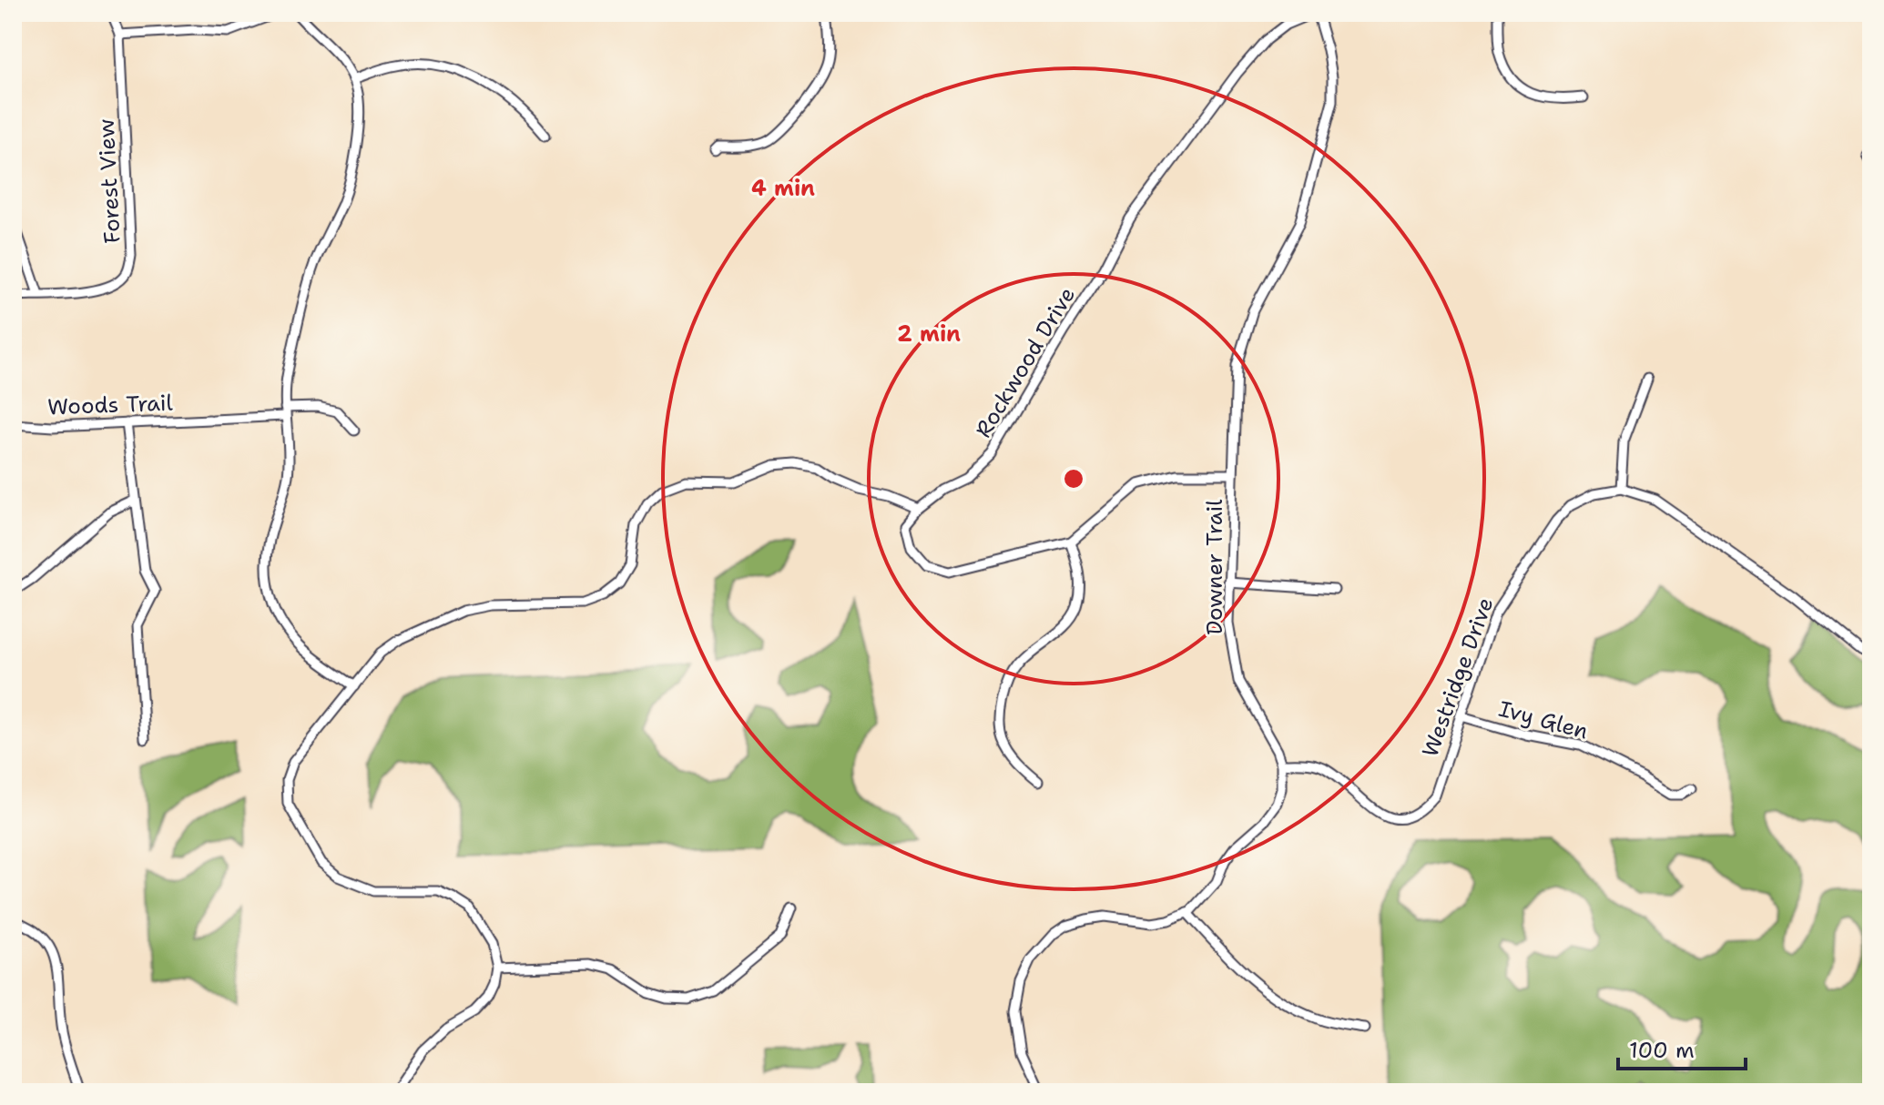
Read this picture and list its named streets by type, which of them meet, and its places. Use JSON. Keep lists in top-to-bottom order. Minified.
{"streets":{"street":["Forest View","Rockwood Drive","Woods Trail","Downer Trail","Westridge Drive","Ivy Glen"]},"crossings":[["Rockwood Drive","Downer Trail"],["Downer Trail","Westridge Drive"],["Westridge Drive","Ivy Glen"]],"scale_bar":"100 m","rings":["4 min","2 min"]}
